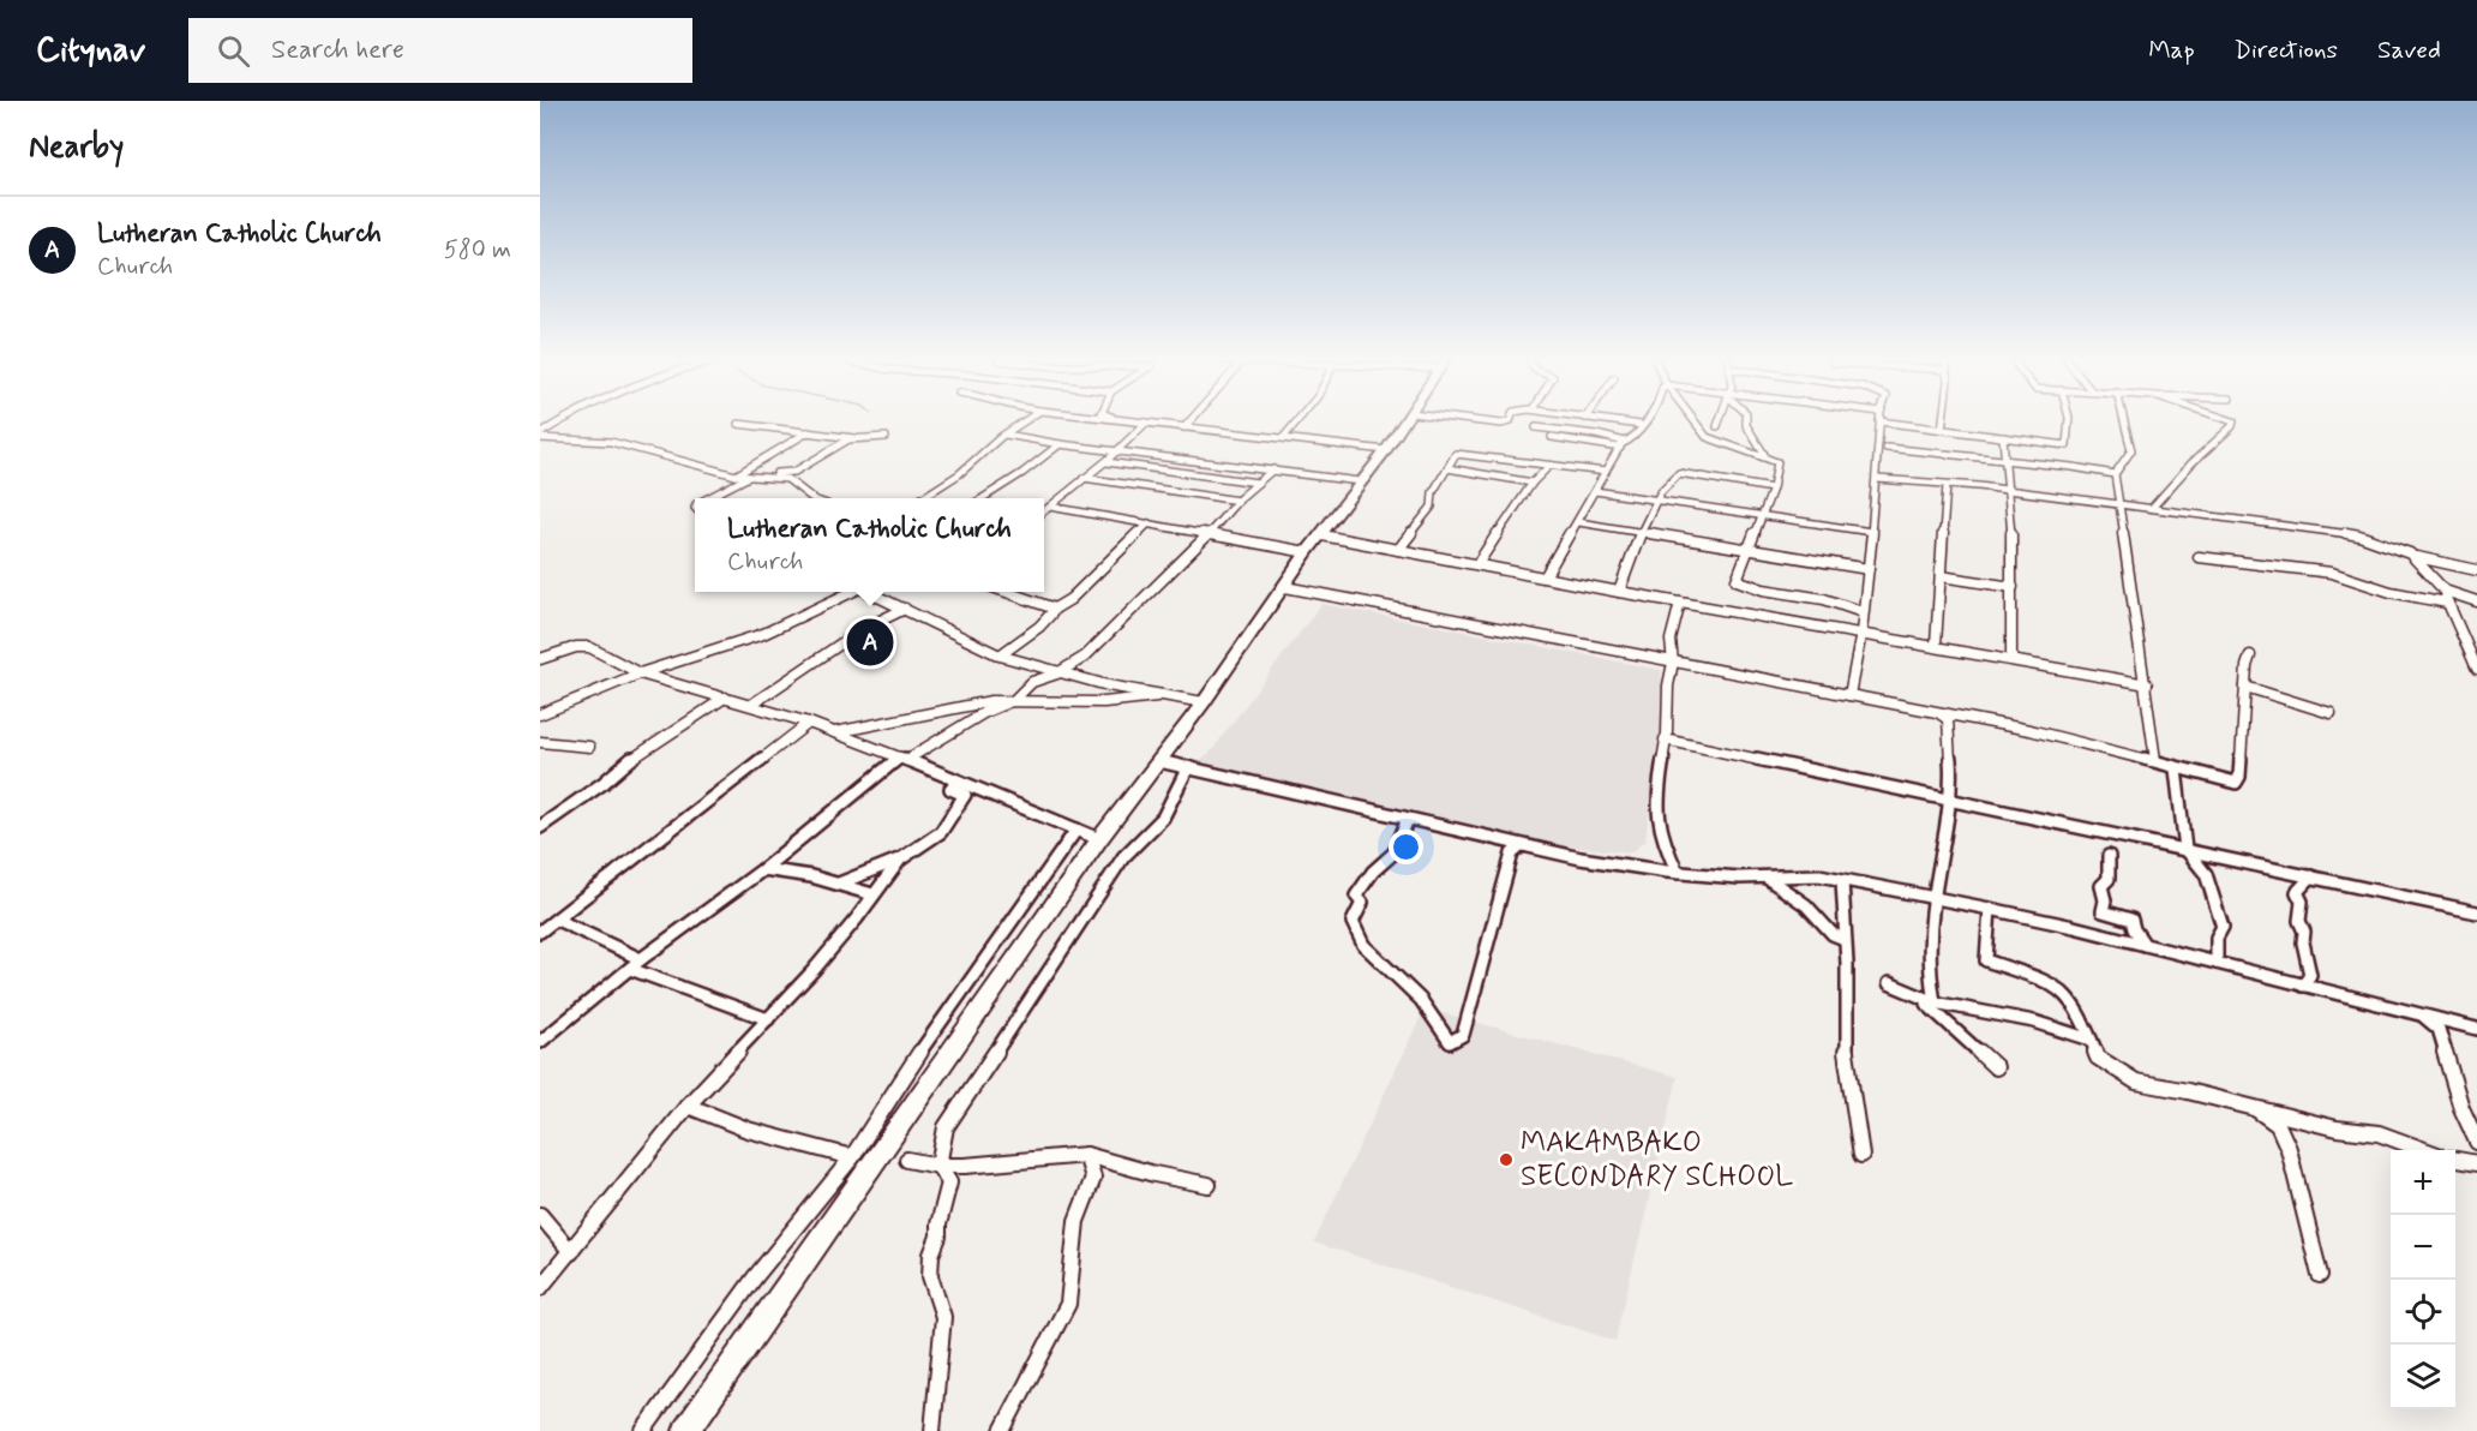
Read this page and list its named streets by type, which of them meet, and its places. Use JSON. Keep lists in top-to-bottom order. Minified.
{"places":["MAKAMBAKO SECONDARY SCHOOL"],"page":{"header":"Citynav","search":"Search here","nav":["Map","Directions","Saved"],"heading":"Nearby","list":[{"mark":"A","name":"Lutheran Catholic Church","note":"Church","value":"580 m"}],"popup":["Lutheran Catholic Church","Church"],"pins":"A","map_buttons":["+","−"]}}
